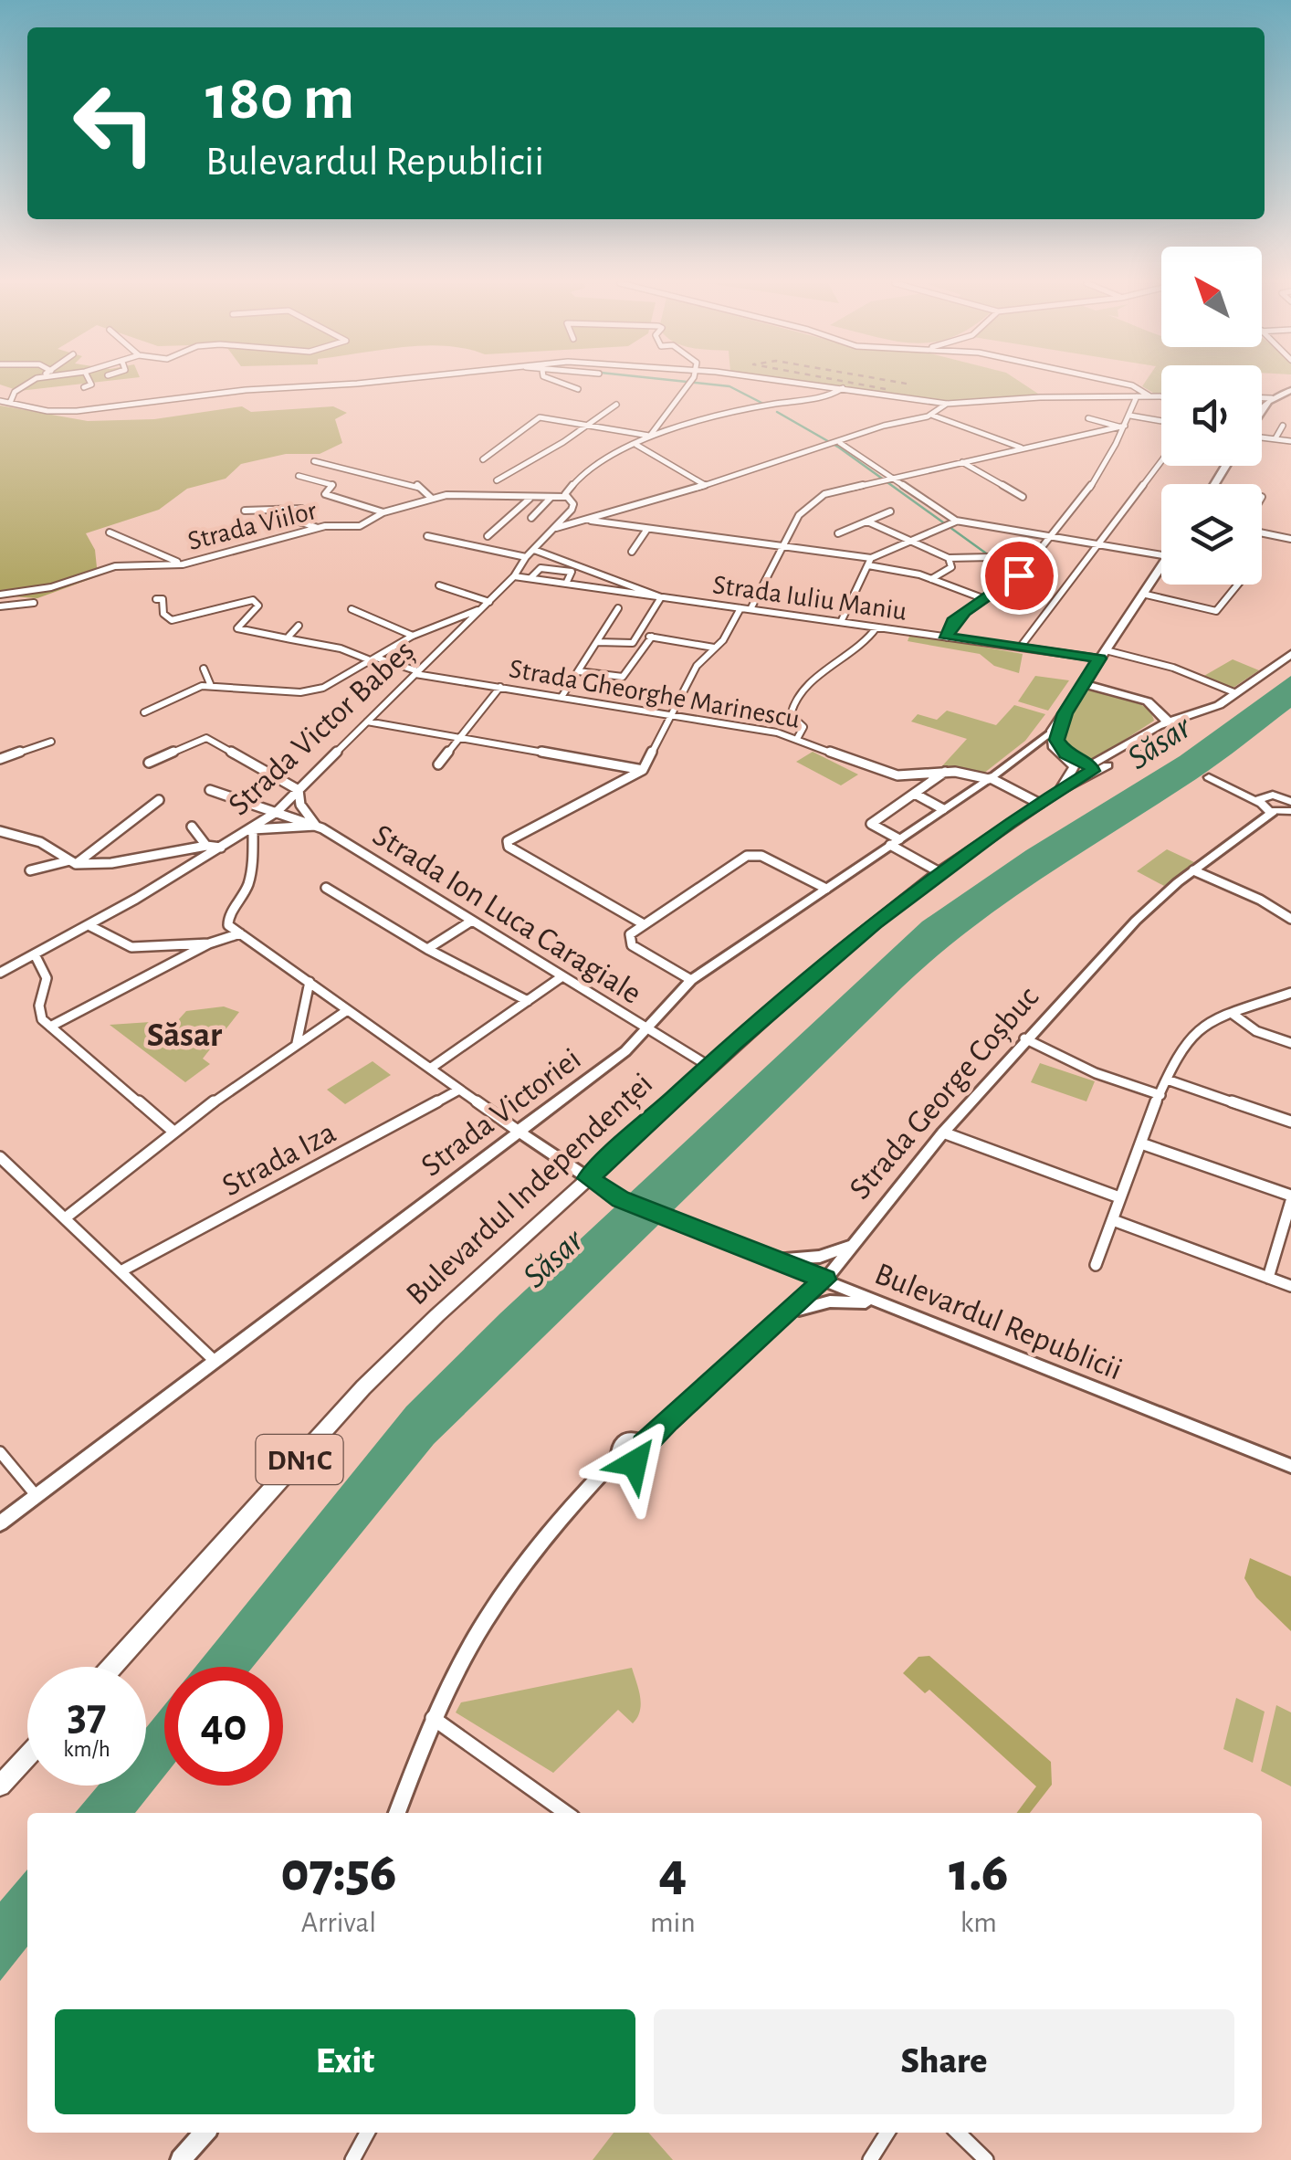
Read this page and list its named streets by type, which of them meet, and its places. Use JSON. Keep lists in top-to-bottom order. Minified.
{"streets":{"main road":["Strada Victoriei","Bulevardul Independenței","DN1C"],"street":["Strada Viilor","Strada Iuliu Maniu","Strada Gheorghe Marinescu","Strada Victor Babeș","Strada Ion Luca Caragiale","Strada George Coșbuc","Strada Iza","Bulevardul Republicii"]},"crossings":[["Strada Iuliu Maniu","Strada Victor Babeș"],["Strada Iuliu Maniu","Strada Victoriei"],["Strada Gheorghe Marinescu","Strada Victor Babeș"],["Strada Gheorghe Marinescu","Strada Victoriei"],["Strada Gheorghe Marinescu","Bulevardul Independenței"],["Strada Victor Babeș","Strada Ion Luca Caragiale"],["Strada Ion Luca Caragiale","Strada Victoriei"],["Strada Ion Luca Caragiale","Bulevardul Independenței"],["Strada George Coșbuc","Bulevardul Republicii"],["Strada Victoriei","Bulevardul Republicii"],["Bulevardul Independenței","Bulevardul Republicii"]],"districts":["Săsar"],"water":["Săsar"],"north":"top left","page":{"turn":["180 m","Bulevardul Republicii"],"speed":"37 km/h","limit":"40","eta":["07:56","Arrival","4","min","1.6","km"],"buttons":["Exit","Share"]}}
